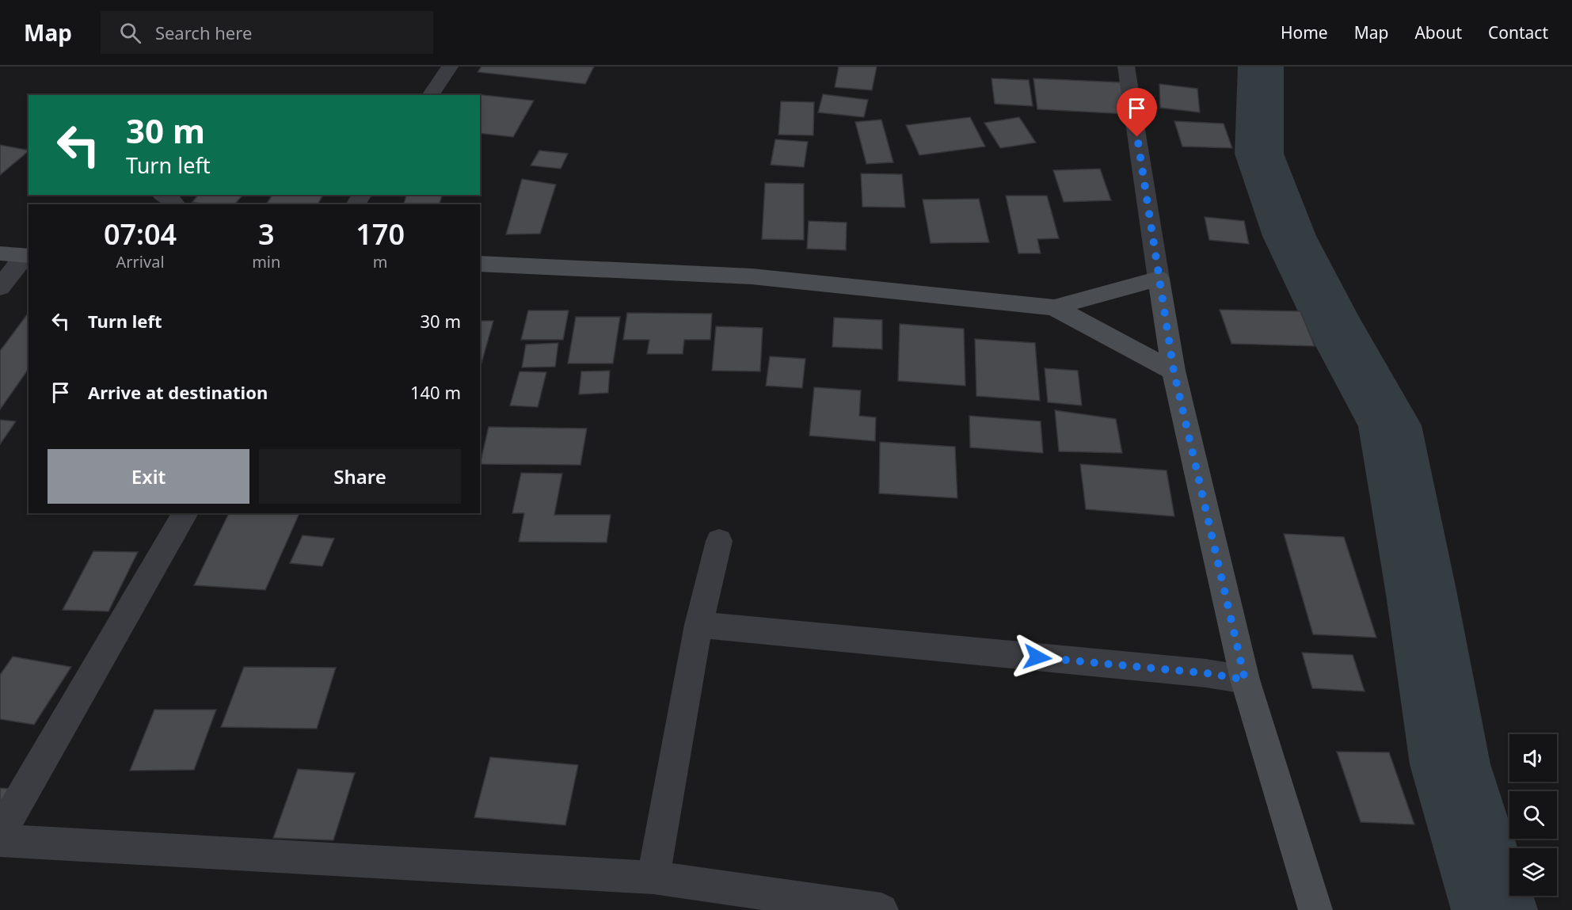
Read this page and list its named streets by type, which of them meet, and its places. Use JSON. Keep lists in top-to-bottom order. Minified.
{"page":{"header":"Map","search":"Search here","nav":["Home","Map","About","Contact"],"turn":["30 m","Turn left"],"eta":["07:04","Arrival","3","min","170","m"],"list":[{"name":"Turn left","value":"30 m"},{"name":"Arrive at destination","value":"140 m"}],"buttons":["Exit","Share"]}}
